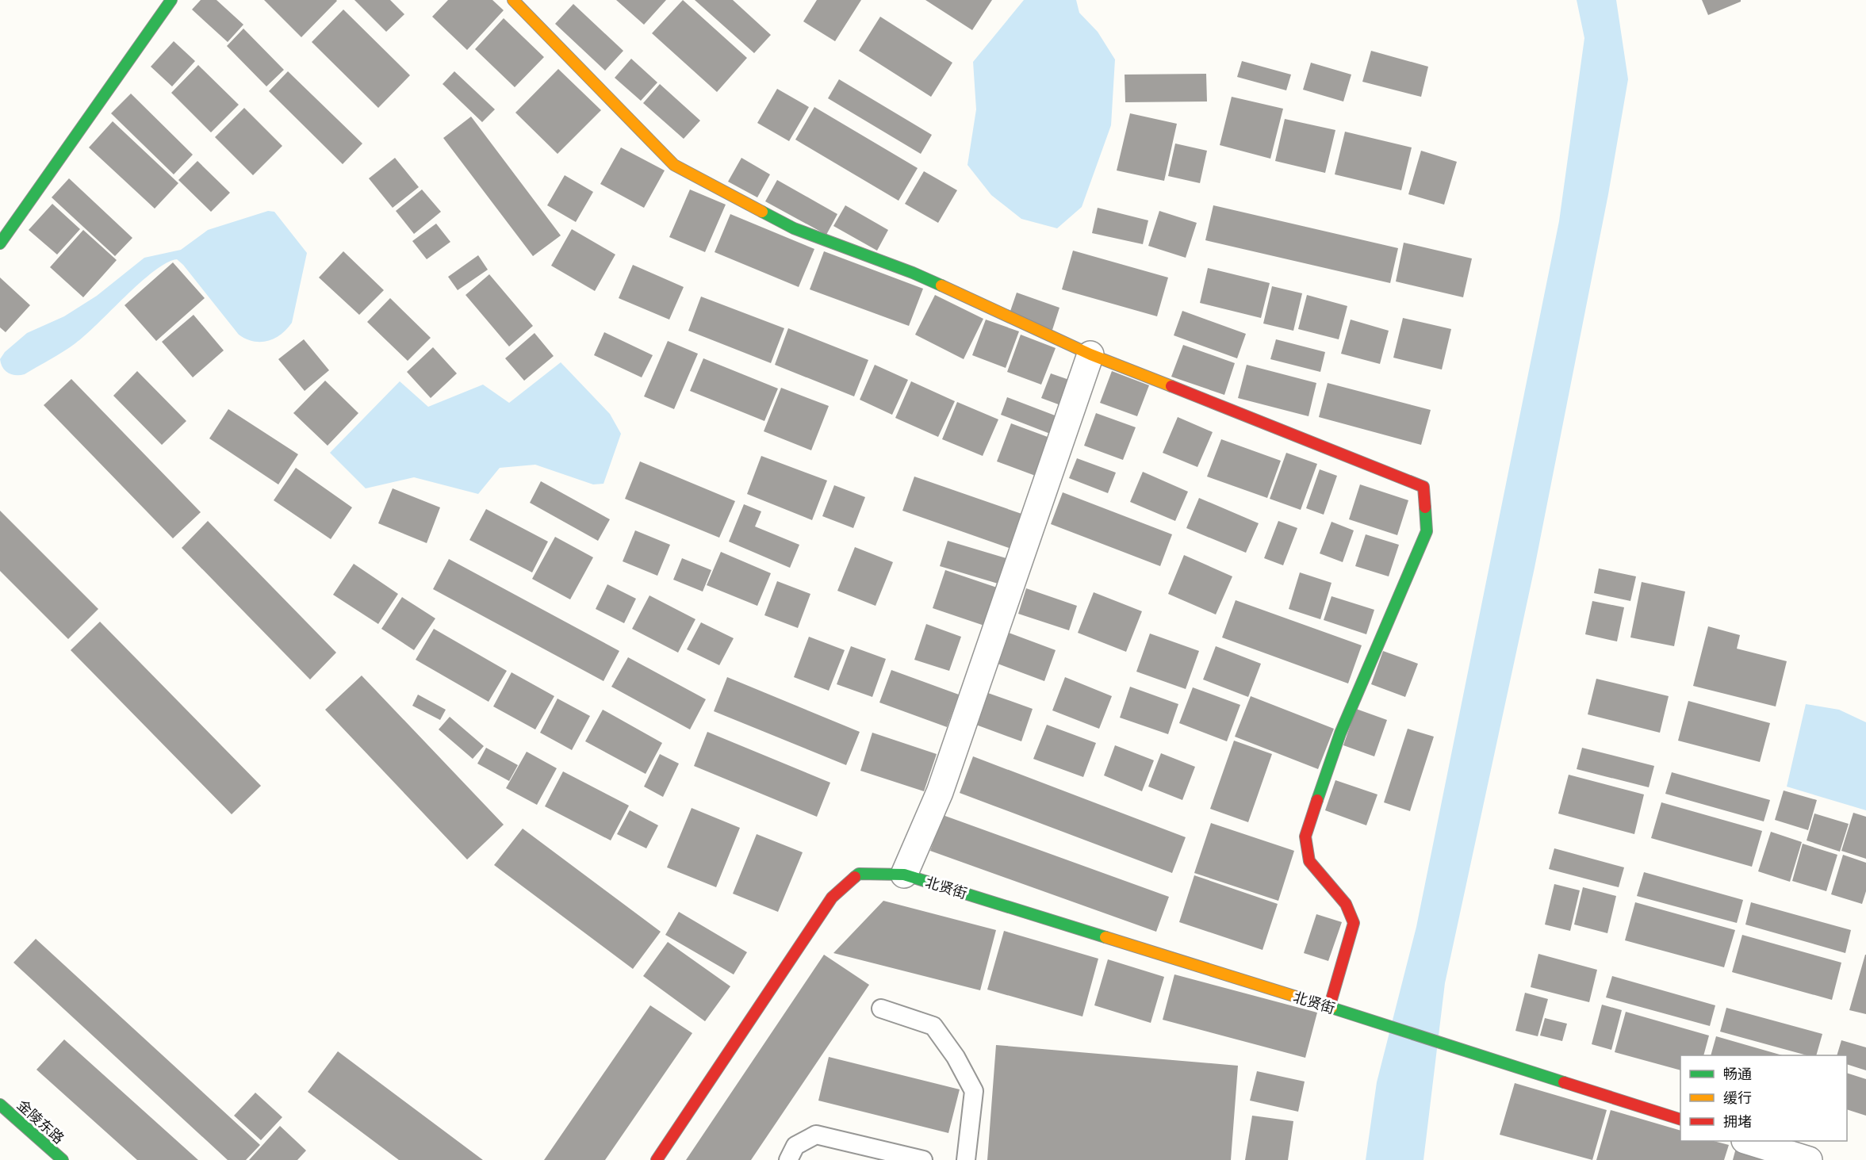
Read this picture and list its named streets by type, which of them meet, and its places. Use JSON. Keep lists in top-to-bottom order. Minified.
{"streets":{"street":["北贤街","金陵东路"]},"legend":["畅通","缓行","拥堵"]}
